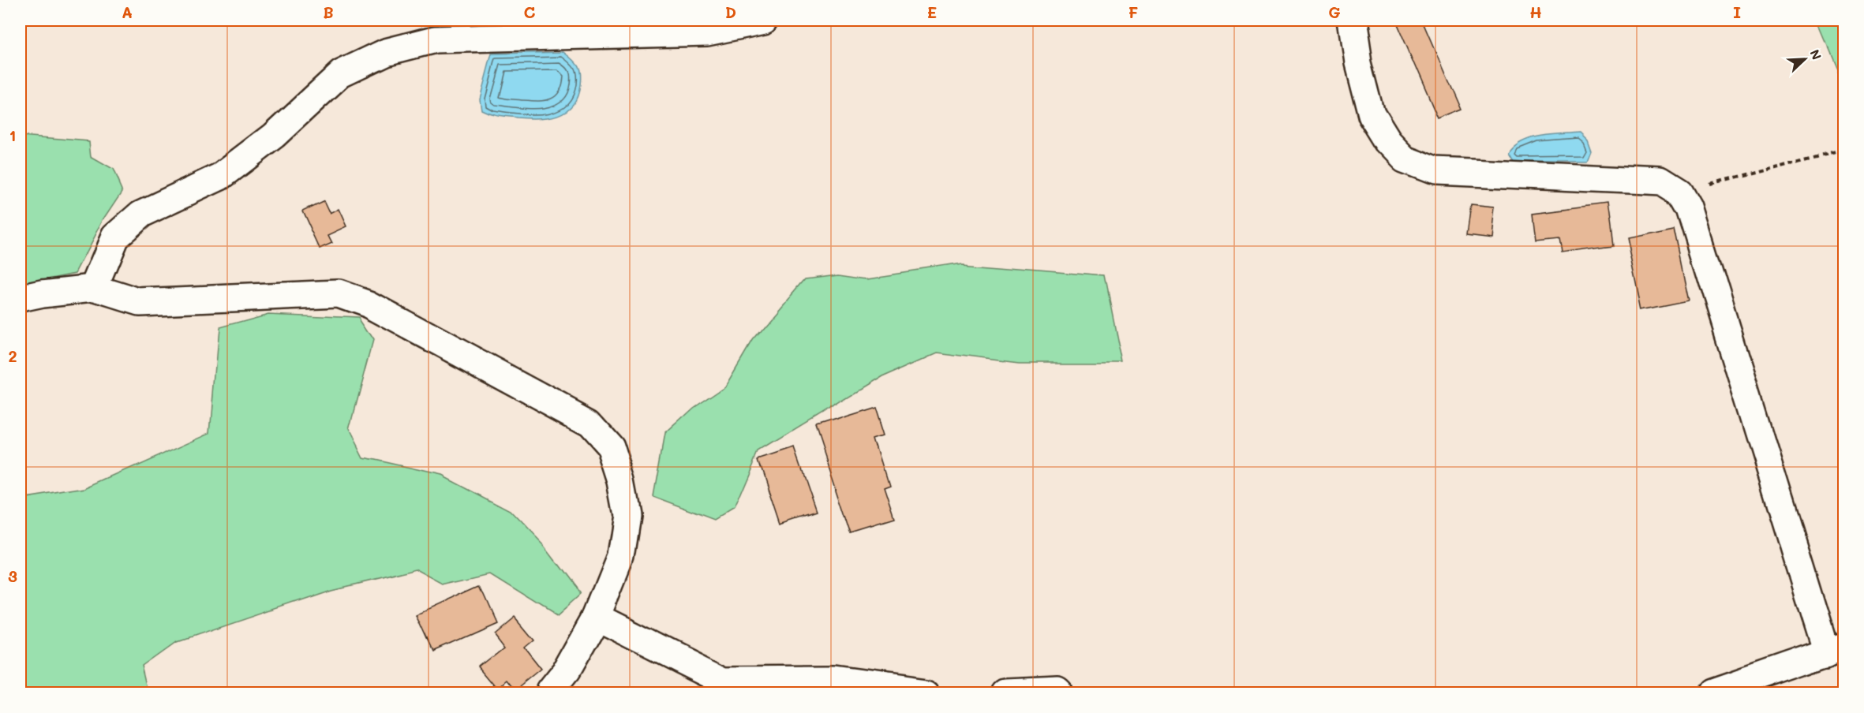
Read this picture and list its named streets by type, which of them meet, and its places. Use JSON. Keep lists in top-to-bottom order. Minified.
{"north":"top right","grid":{"columns":["A","B","C","D","E","F","G","H","I"],"rows":["1","2","3"]}}
